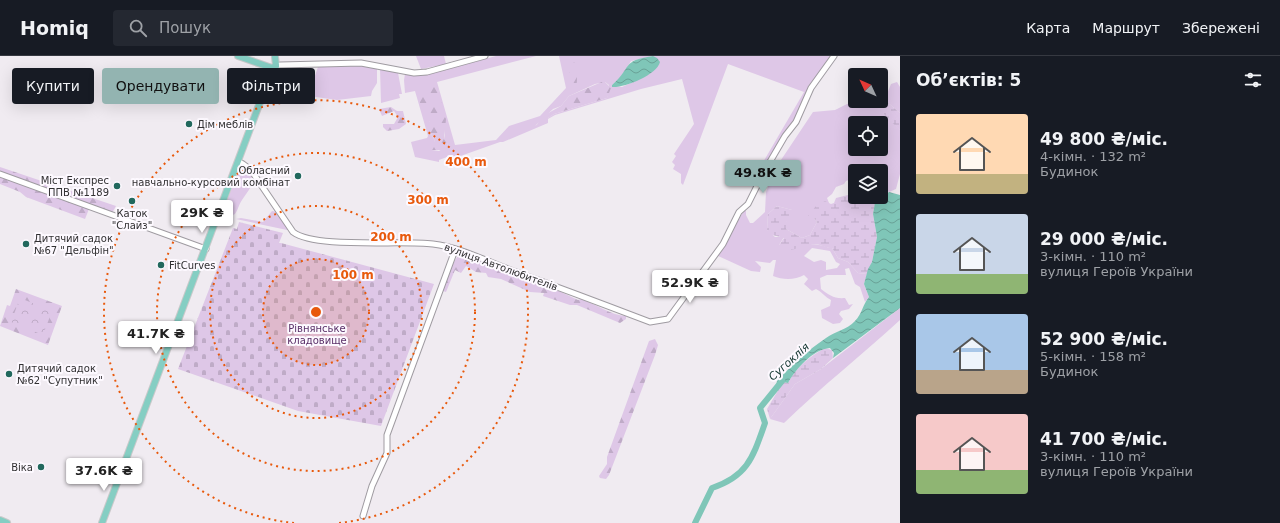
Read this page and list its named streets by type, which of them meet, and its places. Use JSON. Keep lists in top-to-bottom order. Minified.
{"streets":{"street":["вулиця Автолюбителів"]},"water":["Сугоклія"],"parks":["Рівнянське кладовище"],"places":["Дім меблів","Обласний навчально-курсовий комбінат","Міст Експрес ППВ №1189","Каток \"Слайз\"","Дитячий садок №67 \"Дельфін\"","FitCurves","Дитячий садок №62 \"Супутник\"","Віка"],"north":"top left","page":{"header":"Homiq","search":"Пошук","nav":["Карта","Маршрут","Збережені"],"heading":"Об’єктів: 5","chip":["Купити","Орендувати","Фільтри"],"list":[{"name":"49 800 ₴/міс.","note":"4-кімн. · 132 m² · Будинок"},{"name":"29 000 ₴/міс.","note":"3-кімн. · 110 m² · вулиця Героїв України"},{"name":"52 900 ₴/міс.","note":"5-кімн. · 158 m² · Будинок"},{"name":"41 700 ₴/міс.","note":"3-кімн. · 110 m² · вулиця Героїв України"}],"price":["49.8K ₴","29K ₴","52.9K ₴","41.7K ₴","37.6K ₴"]},"rings":["400 m","300 m","200 m","100 m"]}
